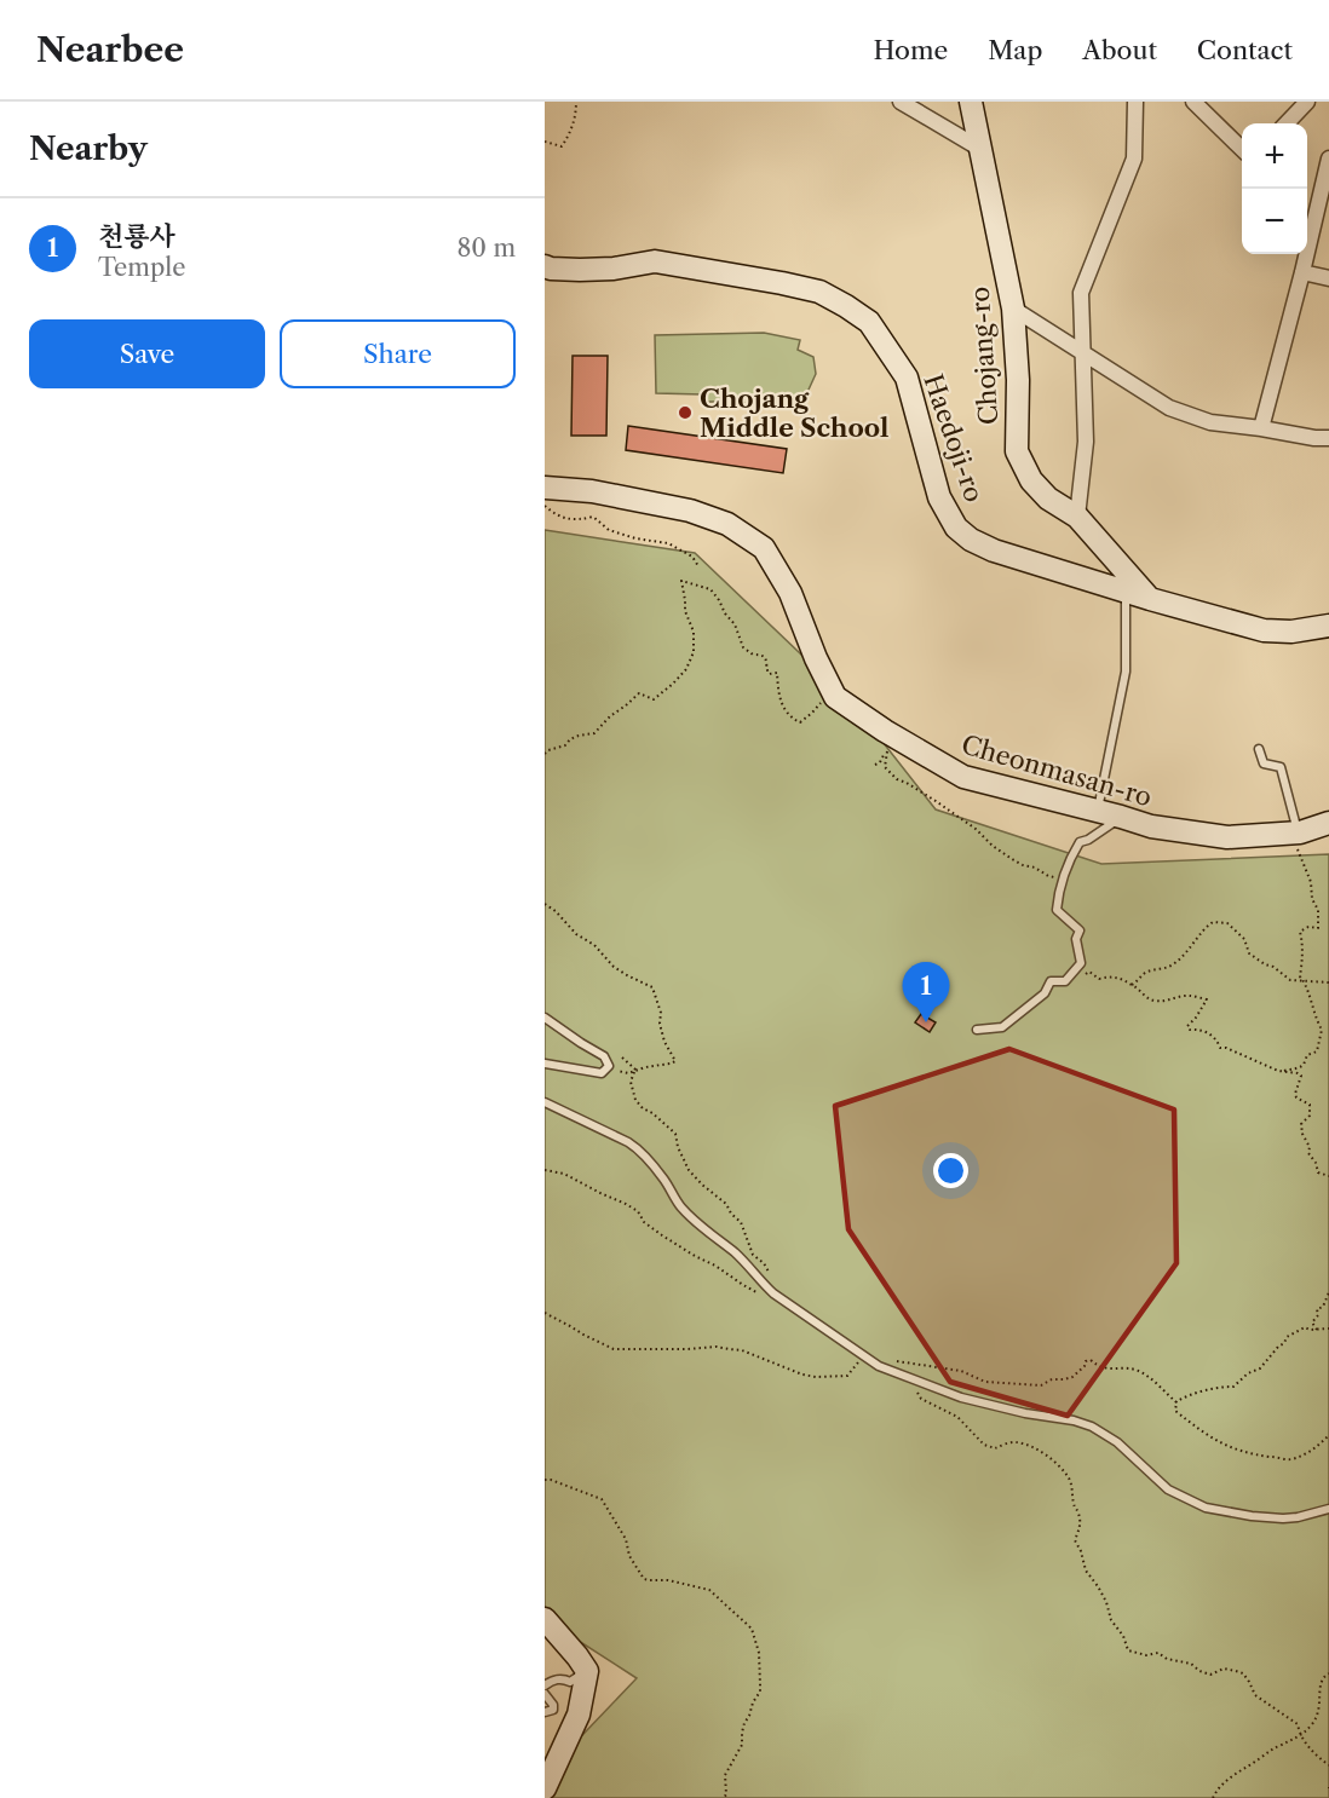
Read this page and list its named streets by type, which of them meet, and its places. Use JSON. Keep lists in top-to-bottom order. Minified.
{"streets":{"street":["Chojang-ro","Haedoji-ro","Cheonmasan-ro"]},"crossings":[["Chojang-ro","Haedoji-ro"]],"places":["Chojang Middle School"],"page":{"header":"Nearbee","nav":["Home","Map","About","Contact"],"heading":"Nearby","map_buttons":["+","−"],"list":[{"mark":"1","name":"천룡사","note":"Temple","value":"80 m"}],"buttons":["Save","Share"],"pins":"1"}}
